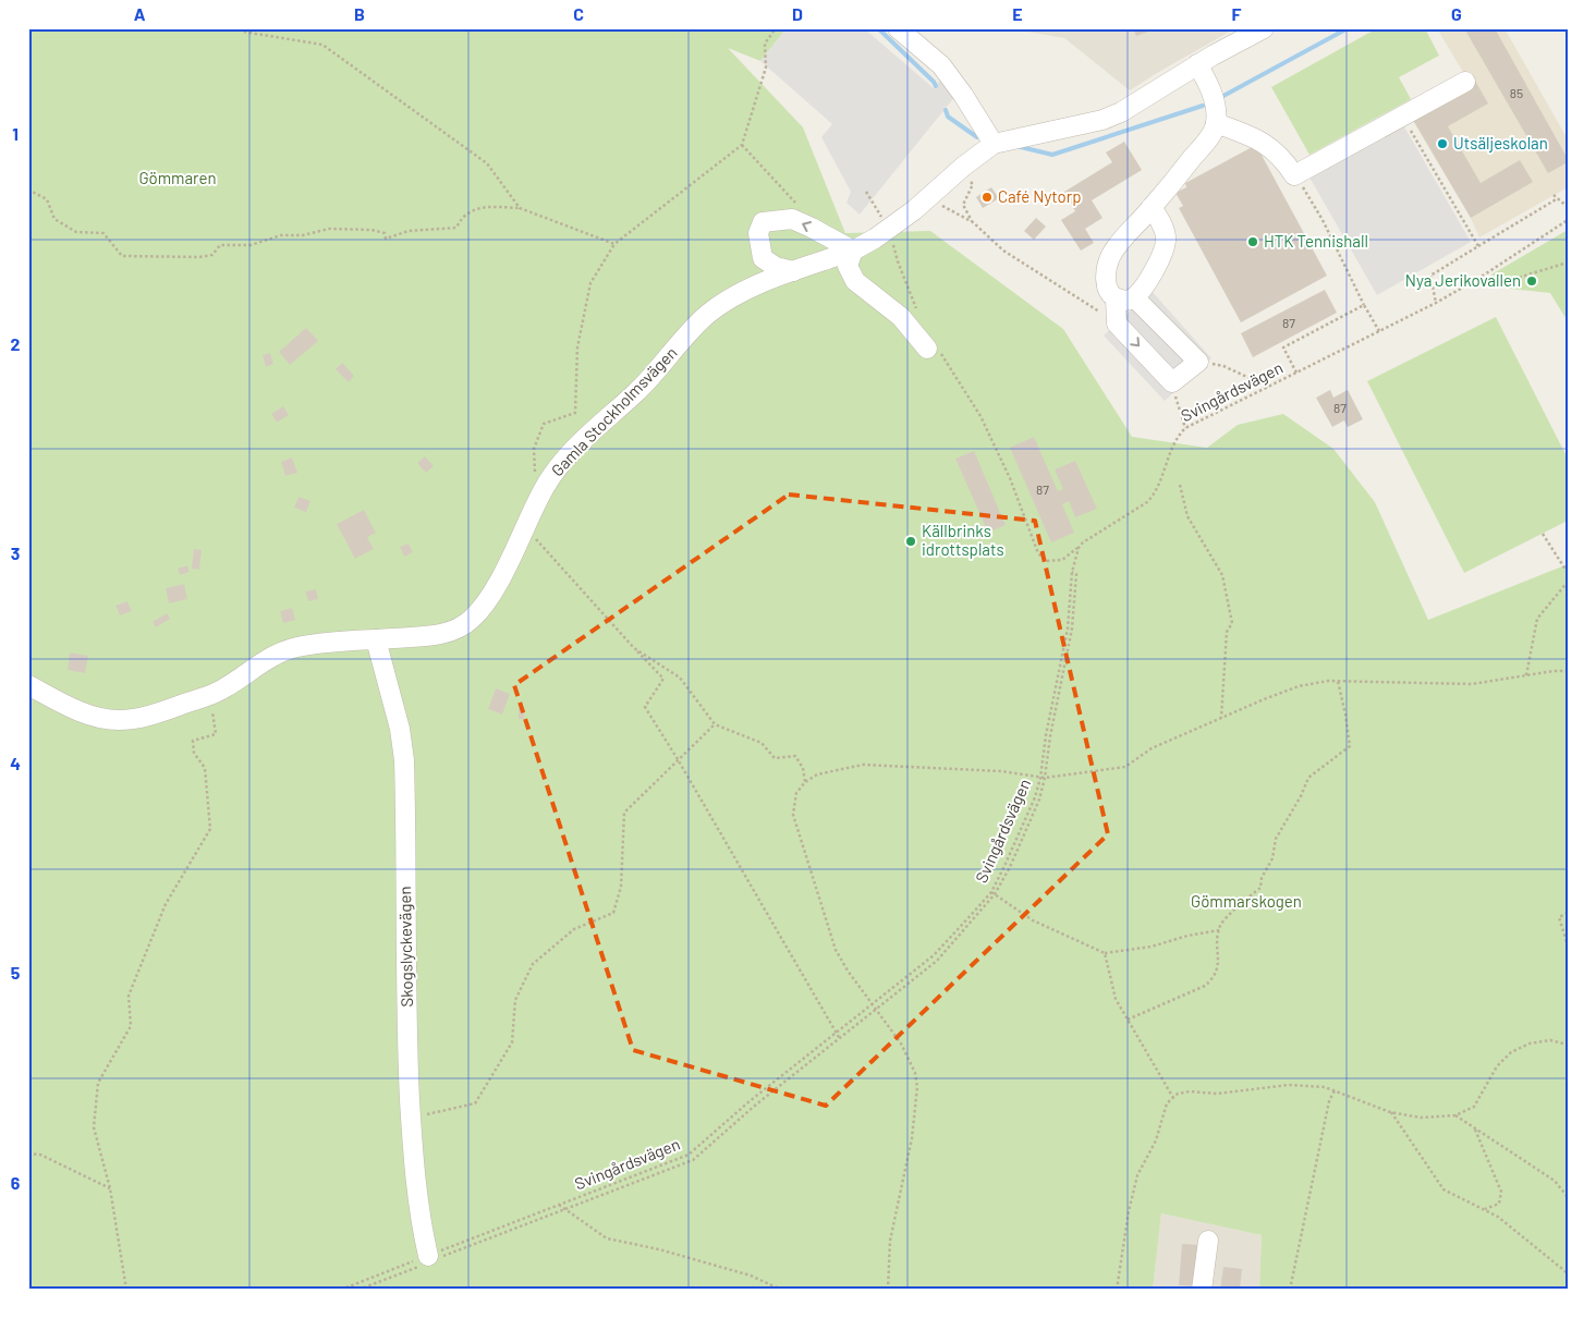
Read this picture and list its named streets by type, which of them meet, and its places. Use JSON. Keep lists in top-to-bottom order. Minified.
{"streets":{"street":["Gamla Stockholmsvägen","Skogslyckevägen"],"path":["Svingårdsvägen"]},"crossings":[["Svingårdsvägen","Skogslyckevägen"],["Gamla Stockholmsvägen","Skogslyckevägen"]],"parks":["Gömmaren","Gömmarskogen"],"places":["Utsäljeskolan","Café Nytorp","HTK Tennishall","Nya Jerikovallen","Källbrinks idrottsplats"],"house_numbers":["85","87","87","87"],"grid":{"columns":["A","B","C","D","E","F","G"],"rows":["1","2","3","4","5","6"]}}
